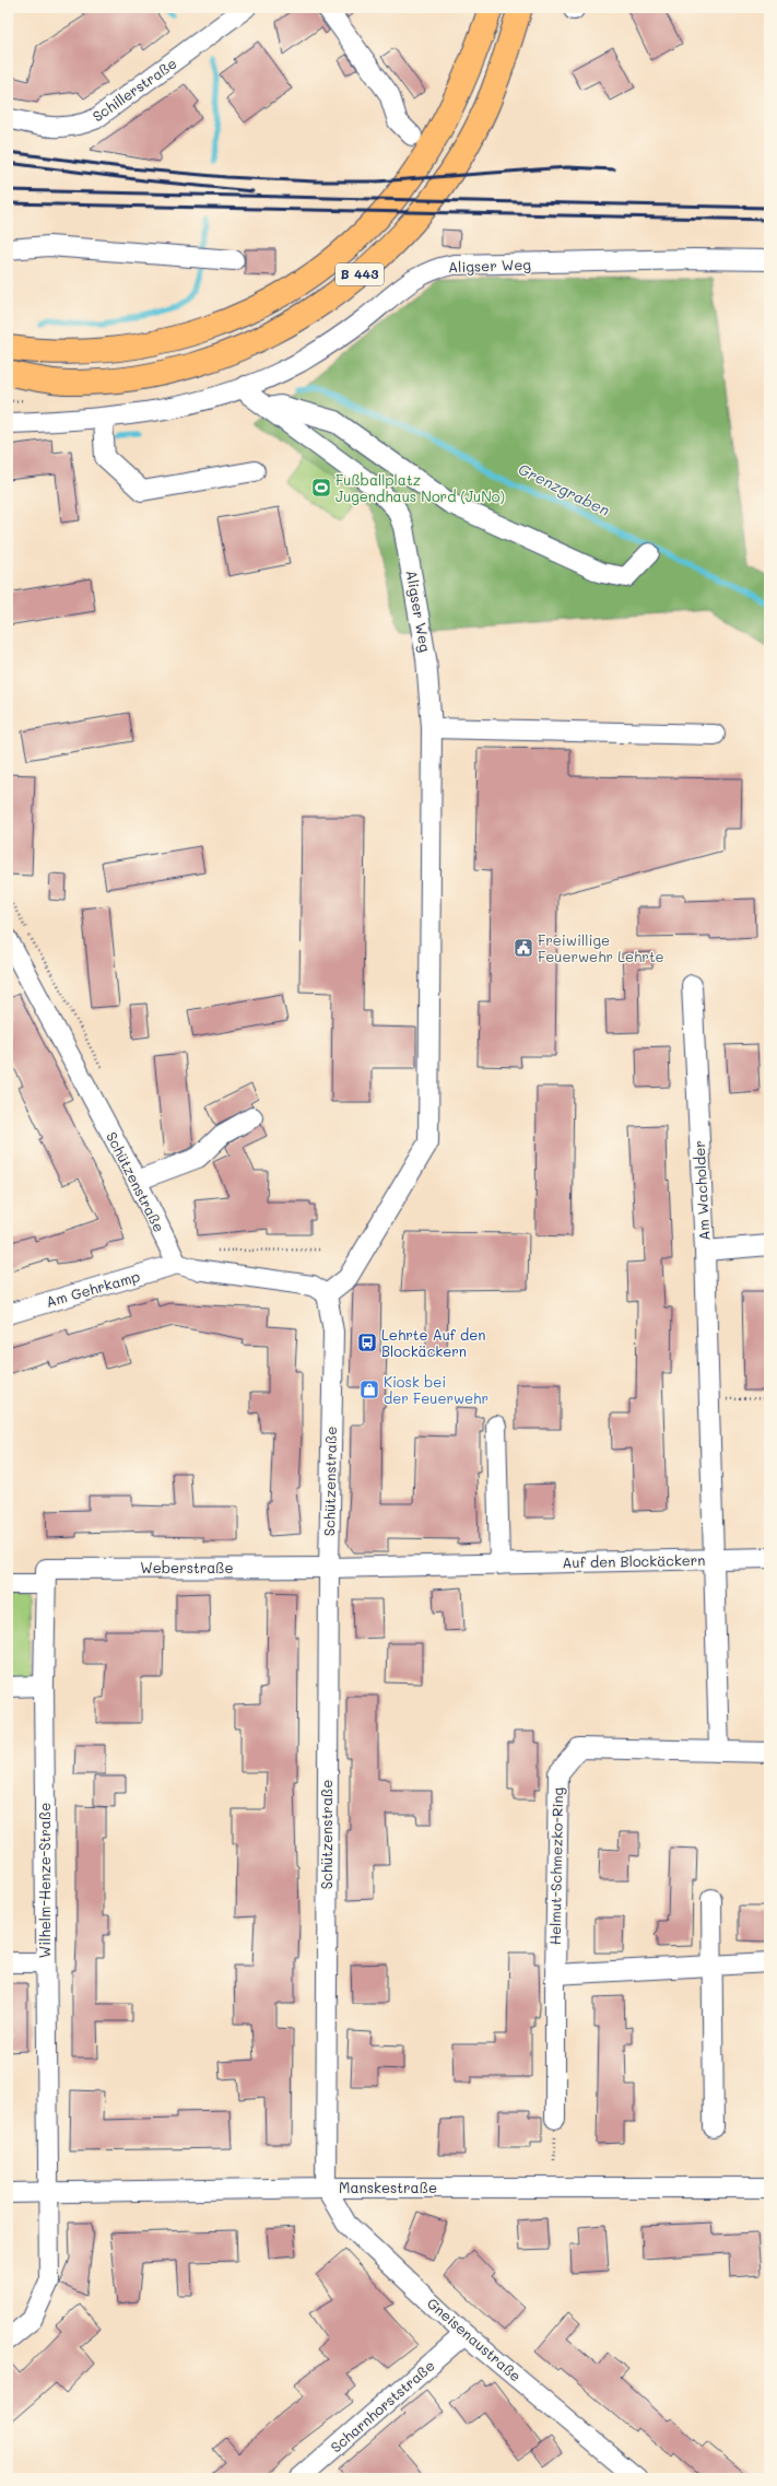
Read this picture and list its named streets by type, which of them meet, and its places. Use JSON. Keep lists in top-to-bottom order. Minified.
{"streets":{"main road":["B 443"],"street":["Schillerstraße","Aligser Weg","Schützenstraße","Am Wacholder","Am Gehrkamp","Auf den Blockäckern","Weberstraße","Helmut-Schmezko-Ring","Wilhelm-Henze-Straße","Manskestraße","Gneisenaustraße","Scharnhorststraße"]},"crossings":[["Aligser Weg","Schützenstraße"],["Schützenstraße","Am Gehrkamp"],["Schützenstraße","Auf den Blockäckern"],["Schützenstraße","Weberstraße"],["Schützenstraße","Manskestraße"],["Schützenstraße","Gneisenaustraße"],["Am Wacholder","Auf den Blockäckern"],["Auf den Blockäckern","Weberstraße"],["Weberstraße","Wilhelm-Henze-Straße"],["Wilhelm-Henze-Straße","Manskestraße"],["Manskestraße","Gneisenaustraße"],["Gneisenaustraße","Scharnhorststraße"]],"water":["Grenzgraben"],"places":{"sports":["Fußballplatz Jugendhaus Nord (JuNo)"],"public building":["Freiwillige Feuerwehr Lehrte"],"bus stop":["Lehrte Auf den Blockäckern"],"shop":["Kiosk bei der Feuerwehr"]}}
